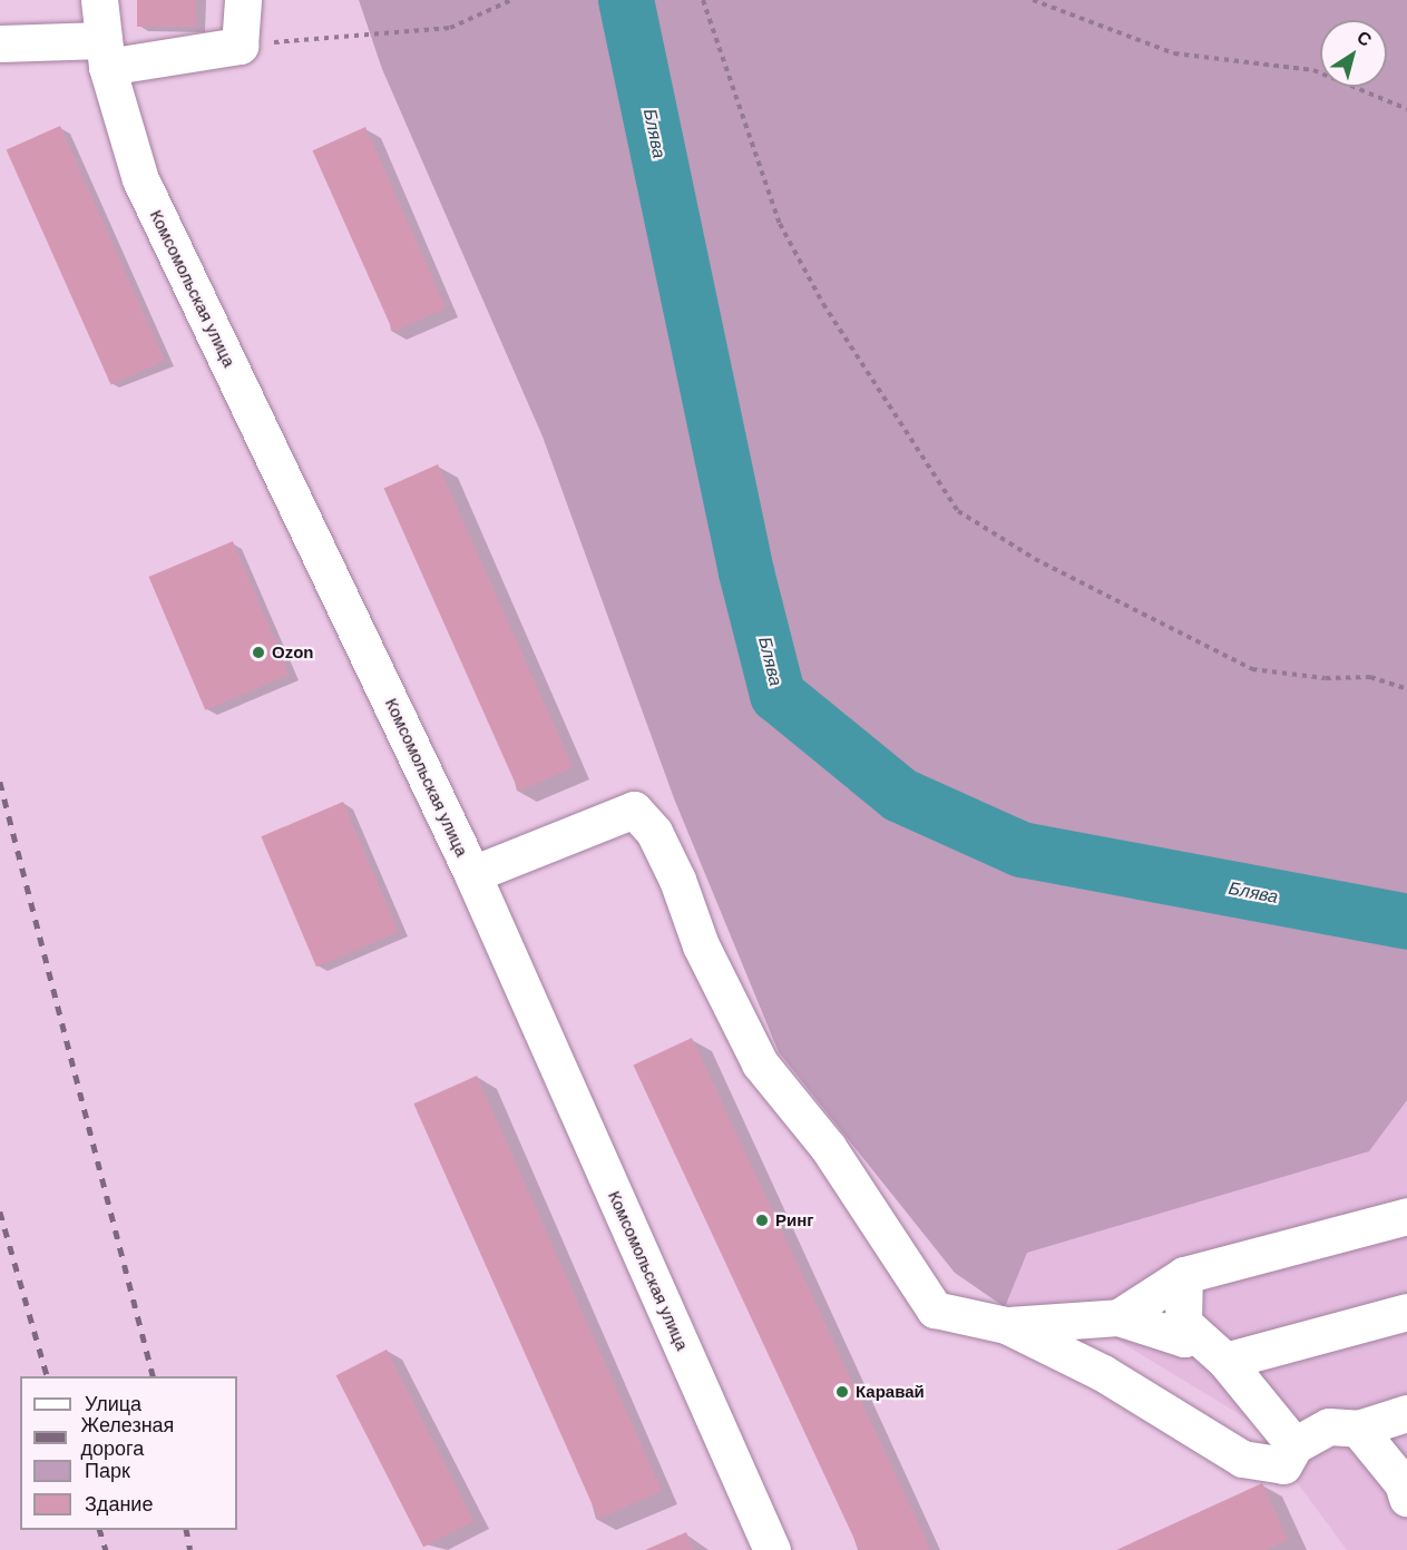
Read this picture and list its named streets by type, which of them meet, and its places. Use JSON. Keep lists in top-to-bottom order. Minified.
{"streets":{"street":["Комсомольская улица"]},"water":["Блява"],"places":["Ozon","Ринг","Каравай"],"legend":["Улица","Железная дорога","Парк","Здание"],"north":"top right"}
